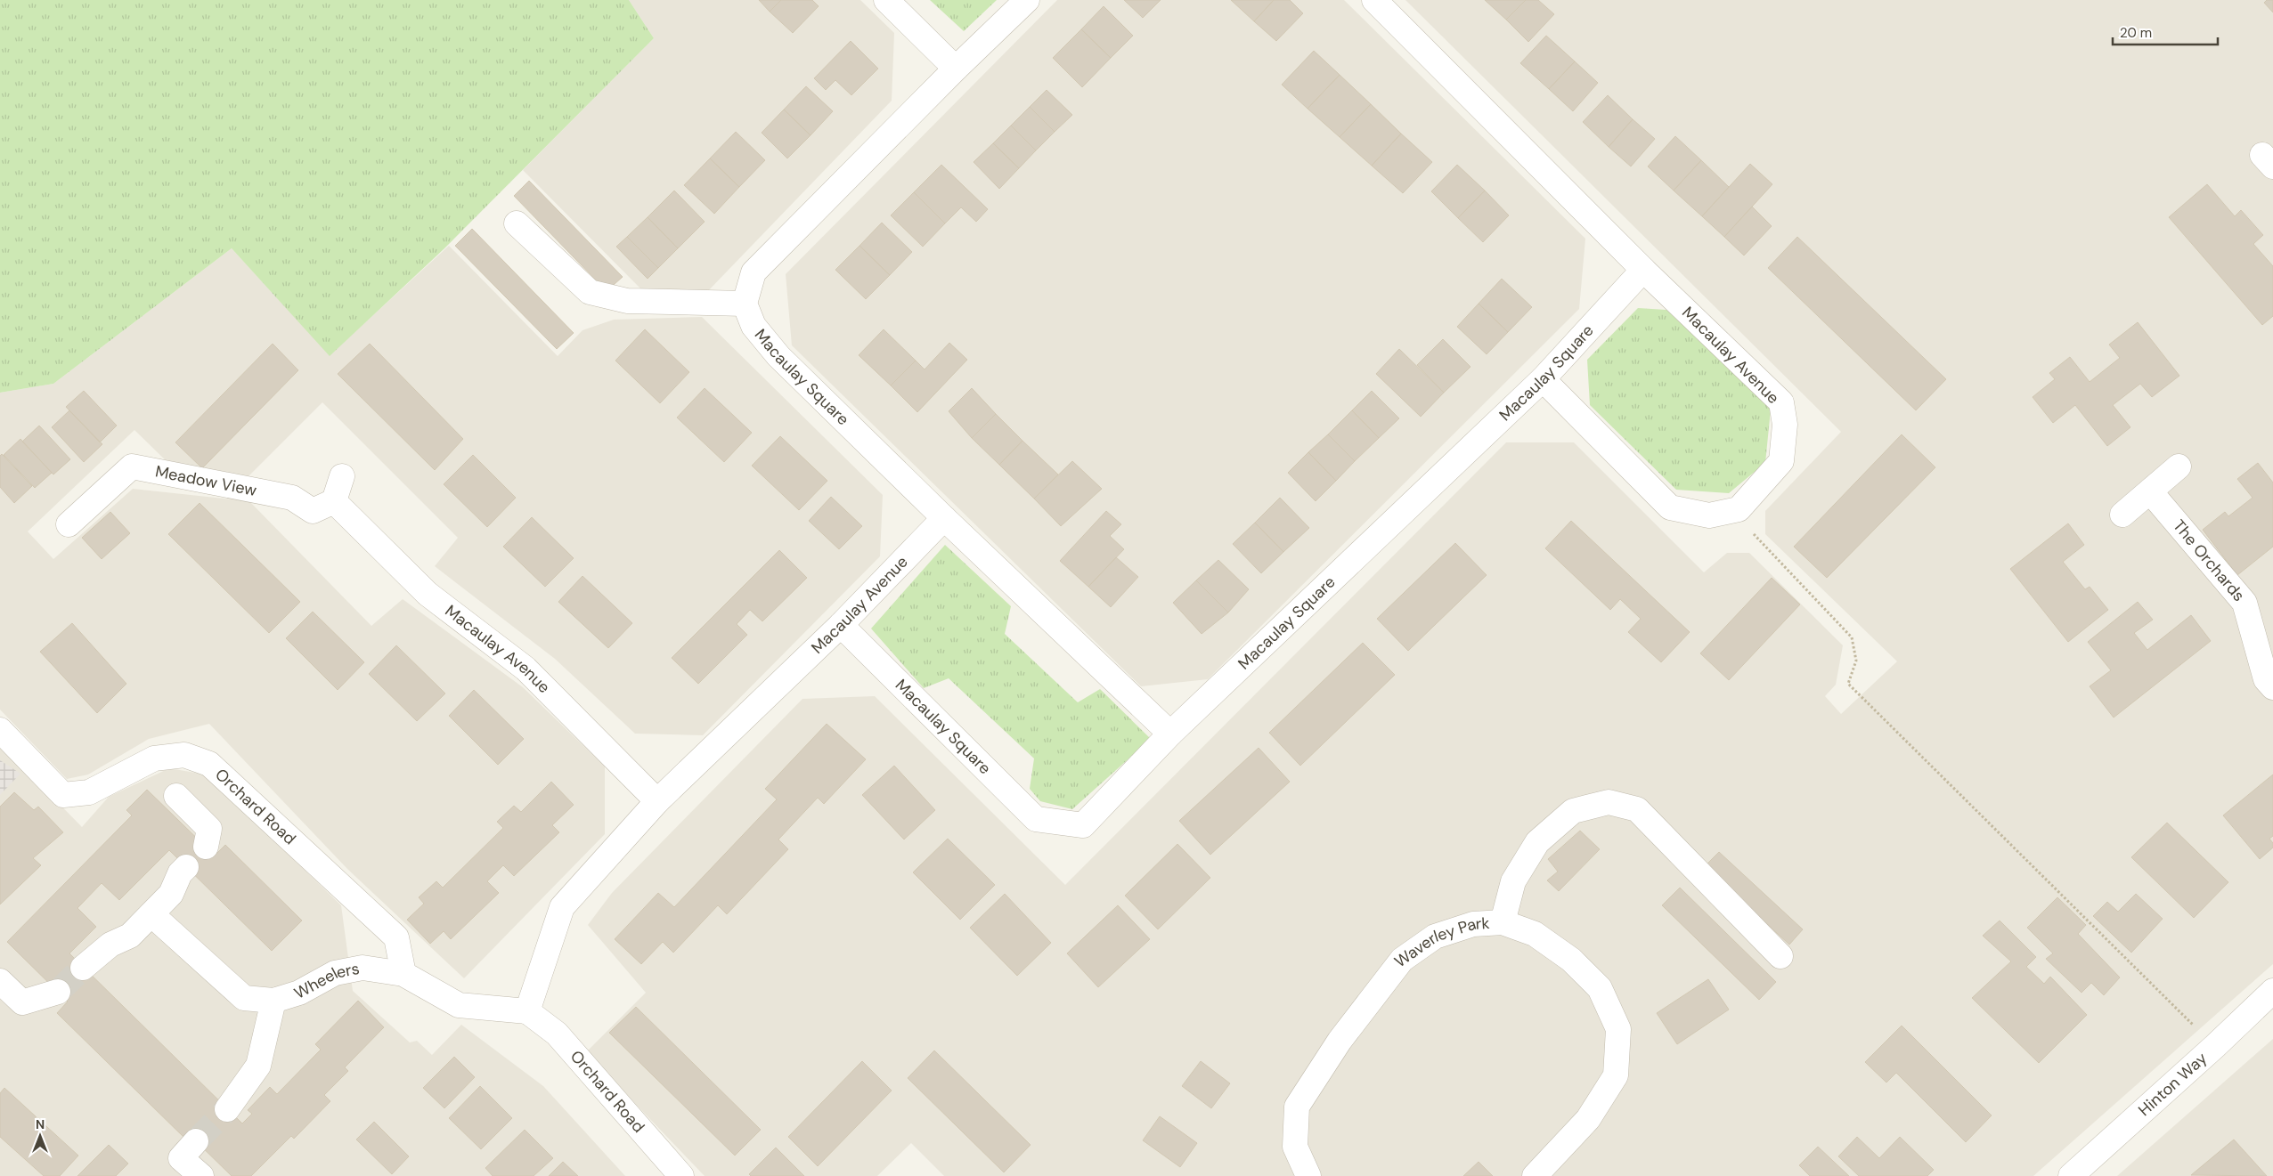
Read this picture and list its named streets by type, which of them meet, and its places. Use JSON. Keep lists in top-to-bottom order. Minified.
{"streets":{"street":["Macaulay Avenue","Macaulay Square","Meadow View","The Orchards","Orchard Road","Waverley Park","Wheelers","Hinton Way"]},"crossings":[["Macaulay Avenue","Macaulay Square"],["Macaulay Avenue","Meadow View"],["Macaulay Avenue","Orchard Road"],["Macaulay Avenue","Wheelers"],["Orchard Road","Wheelers"]],"scale_bar":"20 m","north":"top"}
